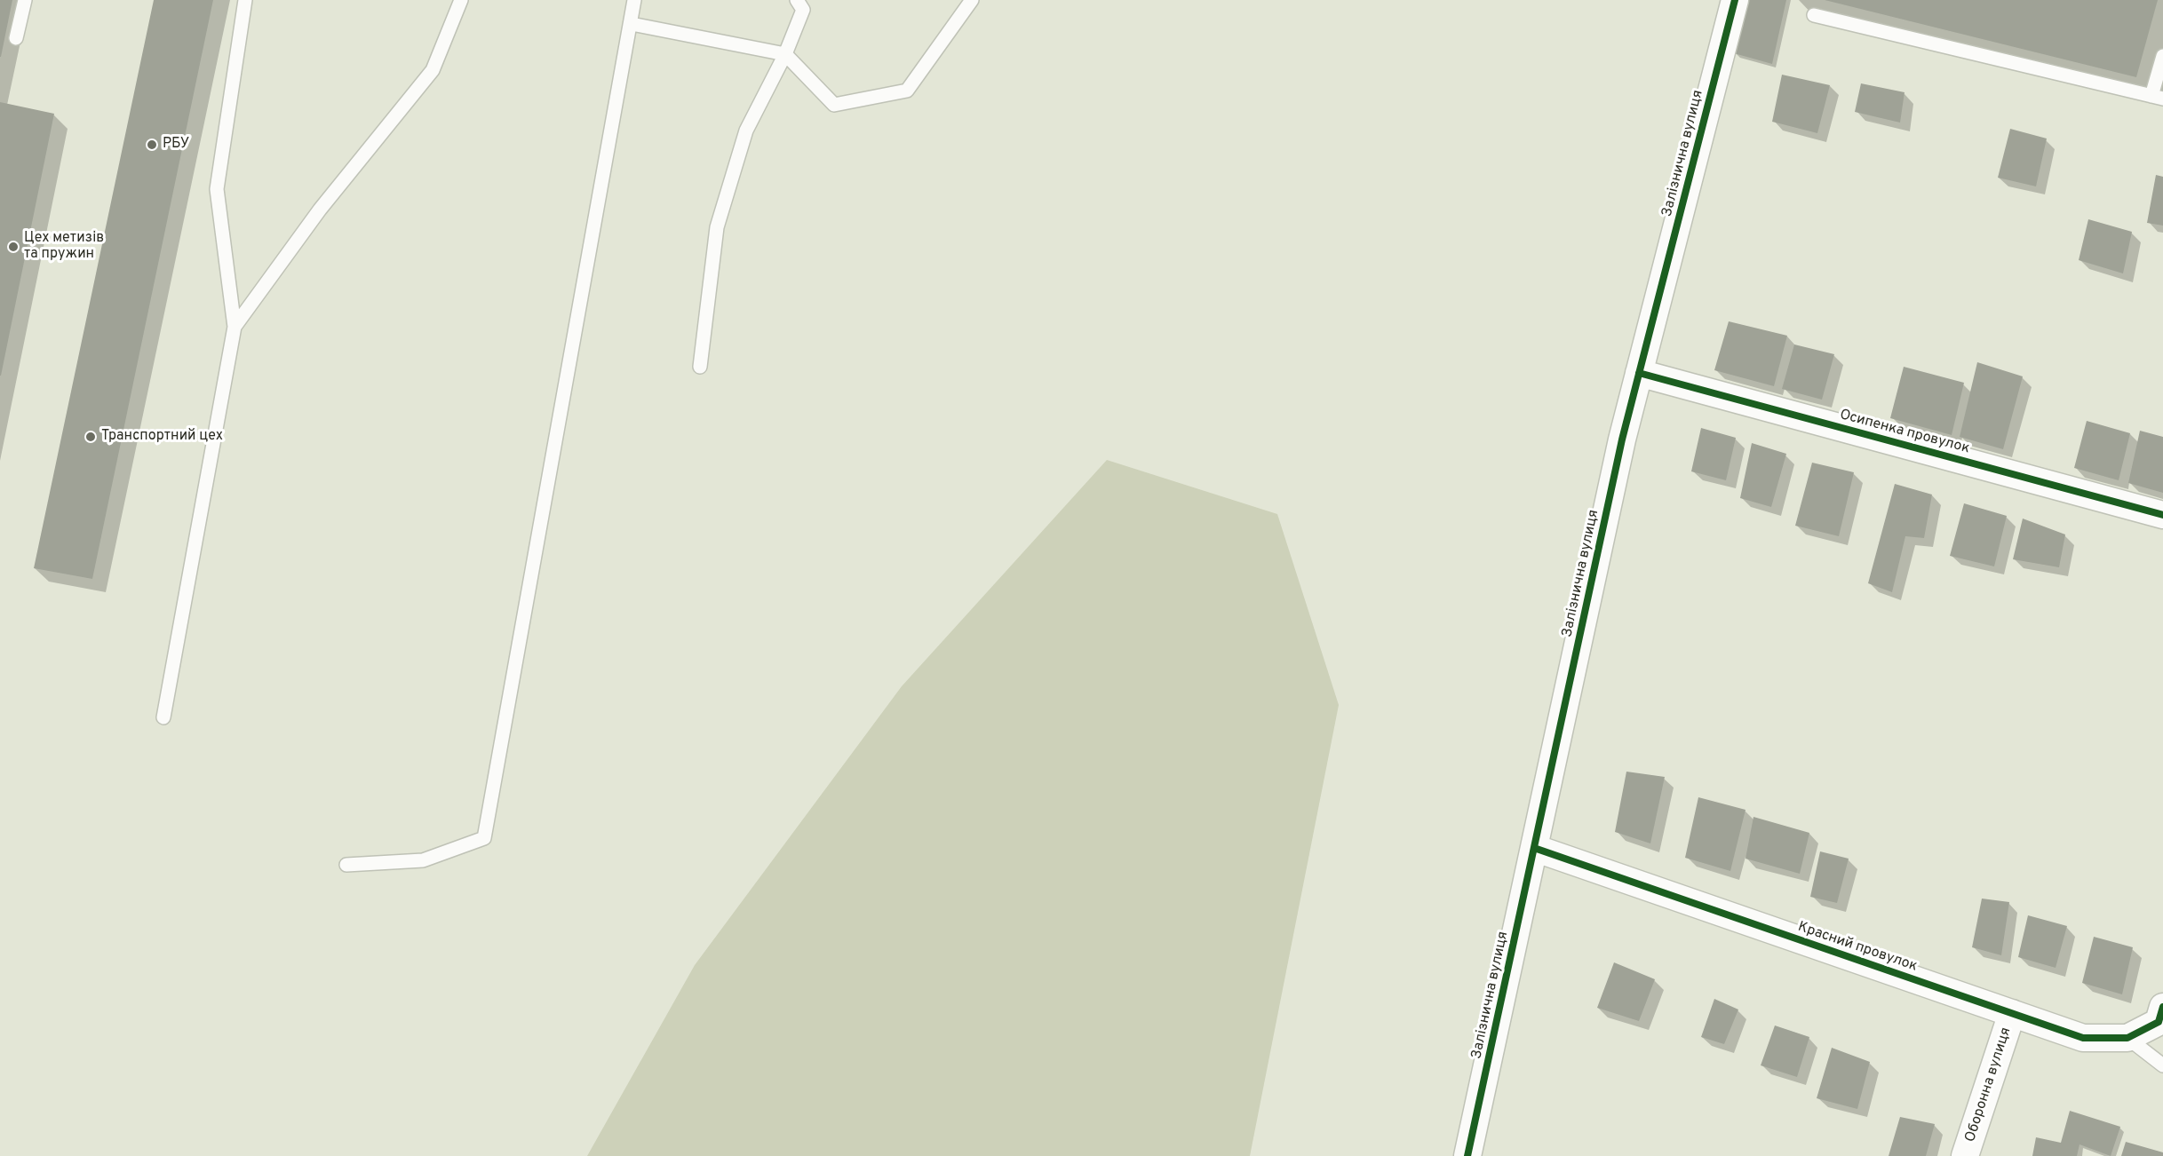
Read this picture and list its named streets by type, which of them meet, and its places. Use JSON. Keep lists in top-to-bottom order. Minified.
{"streets":{"street":["Залізнична вулиця","Осипенка провулок","Красний провулок","Оборонна вулиця"]},"crossings":[["Залізнична вулиця","Осипенка провулок"],["Залізнична вулиця","Красний провулок"],["Красний провулок","Оборонна вулиця"]],"places":["РБУ","Цех метизів та пружин","Транспортний цех"]}
